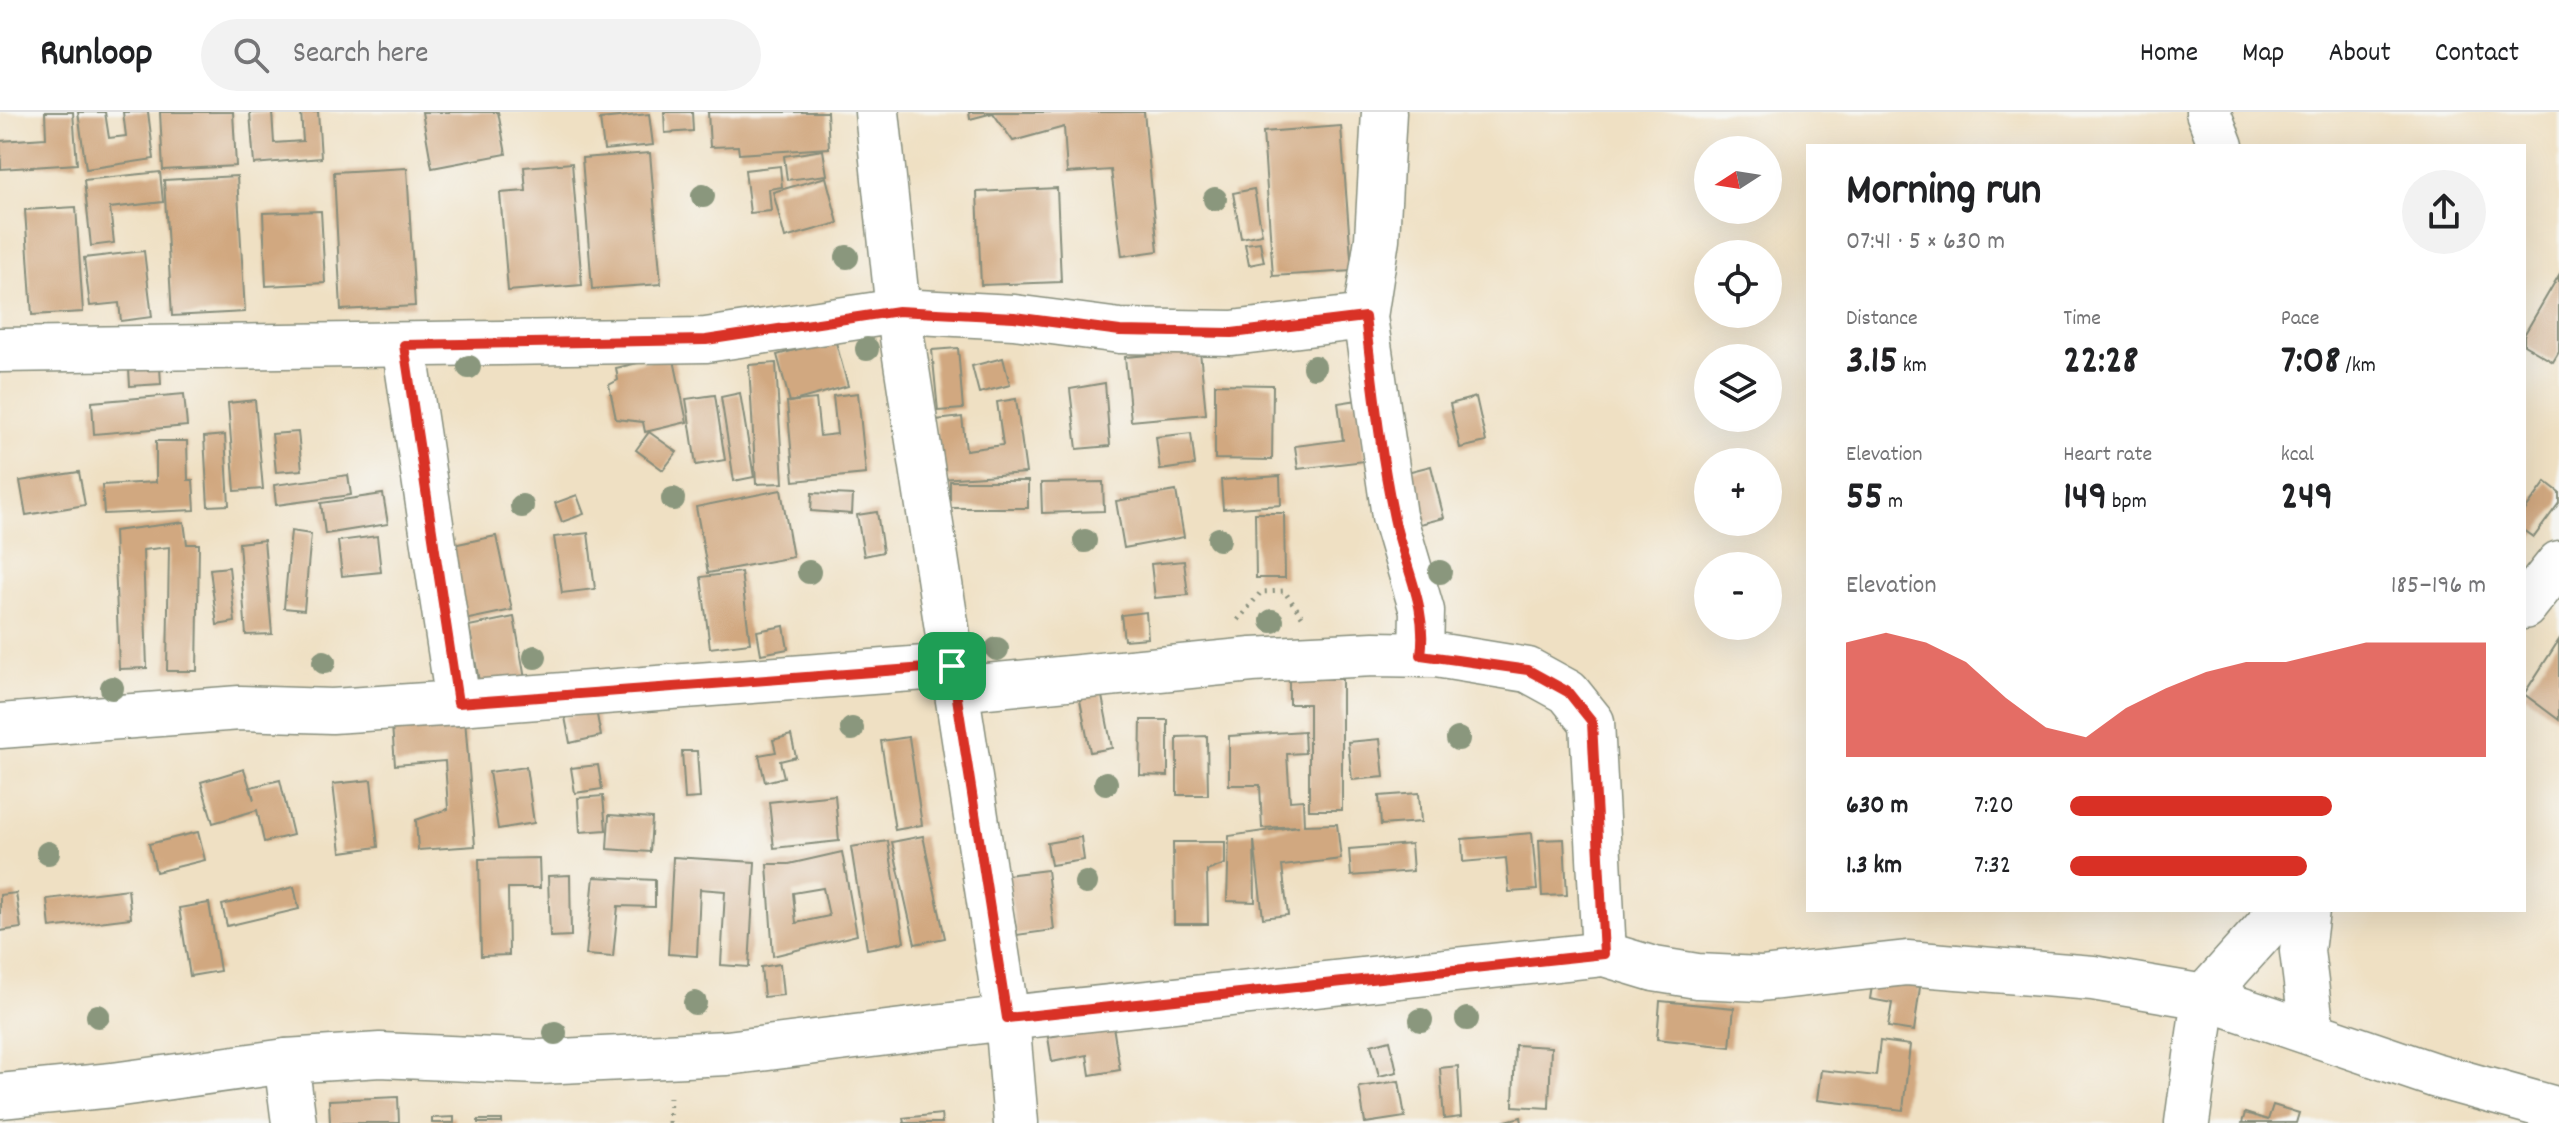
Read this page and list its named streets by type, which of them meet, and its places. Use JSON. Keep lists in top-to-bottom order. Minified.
{"north":"left","page":{"header":"Runloop","search":"Search here","nav":["Home","Map","About","Contact"],"map_buttons":["+","−"],"heading":["Morning run","07:41 · 5 × 630 m"],"stats":[["Distance","3.15 km"],["Time","22:28"],["Pace","7:08 /km"],["Elevation","55 m"],["Heart rate","149 bpm"],["kcal","249"]],"chart":["Elevation","185–196 m"],"list":[{"name":"630 m","note":"7:20"},{"name":"1.3 km","note":"7:32"}]}}
